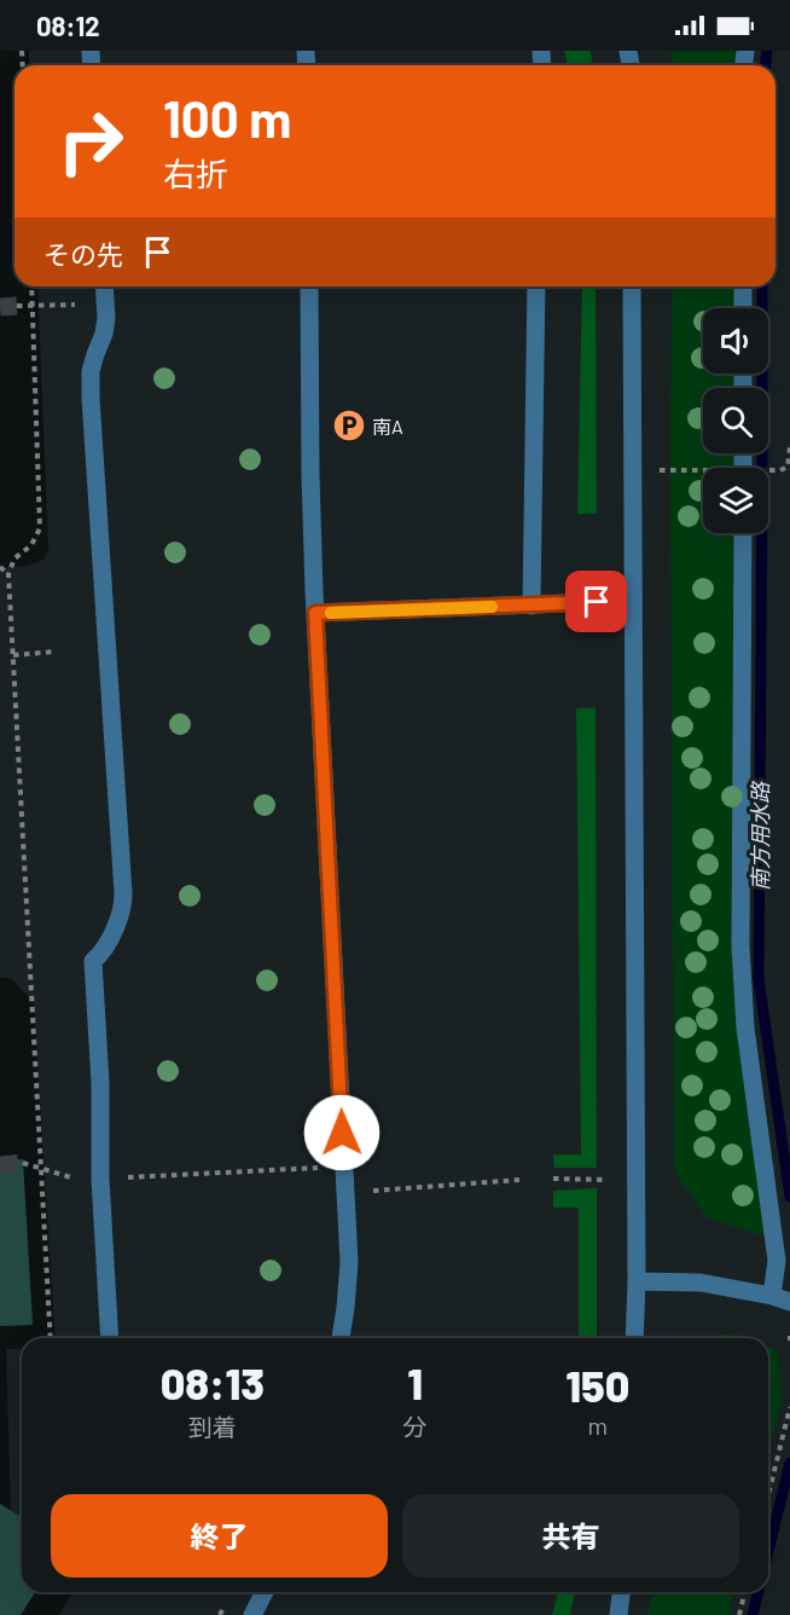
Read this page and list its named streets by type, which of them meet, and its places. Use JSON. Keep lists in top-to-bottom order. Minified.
{"water":["南方用水路"],"places":{"parking":["南A"]},"page":{"status":"08:12","turn":["100 m","右折"],"then":"その先","eta":["08:13","到着","1","分","150","m"],"buttons":["終了","共有"]}}
